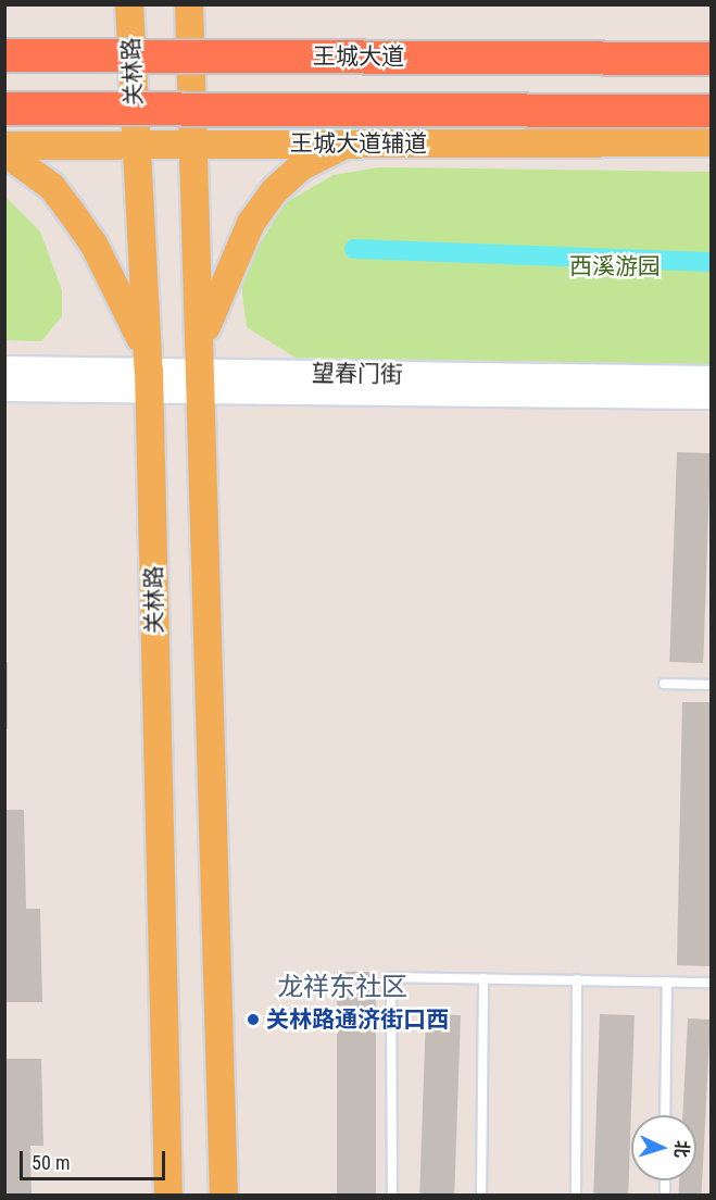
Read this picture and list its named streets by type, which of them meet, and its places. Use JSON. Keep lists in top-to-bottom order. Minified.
{"streets":{"highway":["王城大道"],"main road":["关林路","王城大道辅道"],"street":["望春门街"]},"crossings":[["关林路","王城大道辅道"],["关林路","望春门街"]],"districts":["龙祥东社区"],"parks":["西溪游园"],"places":["关林路通济街口西"],"scale_bar":"50 m","north":"right"}
